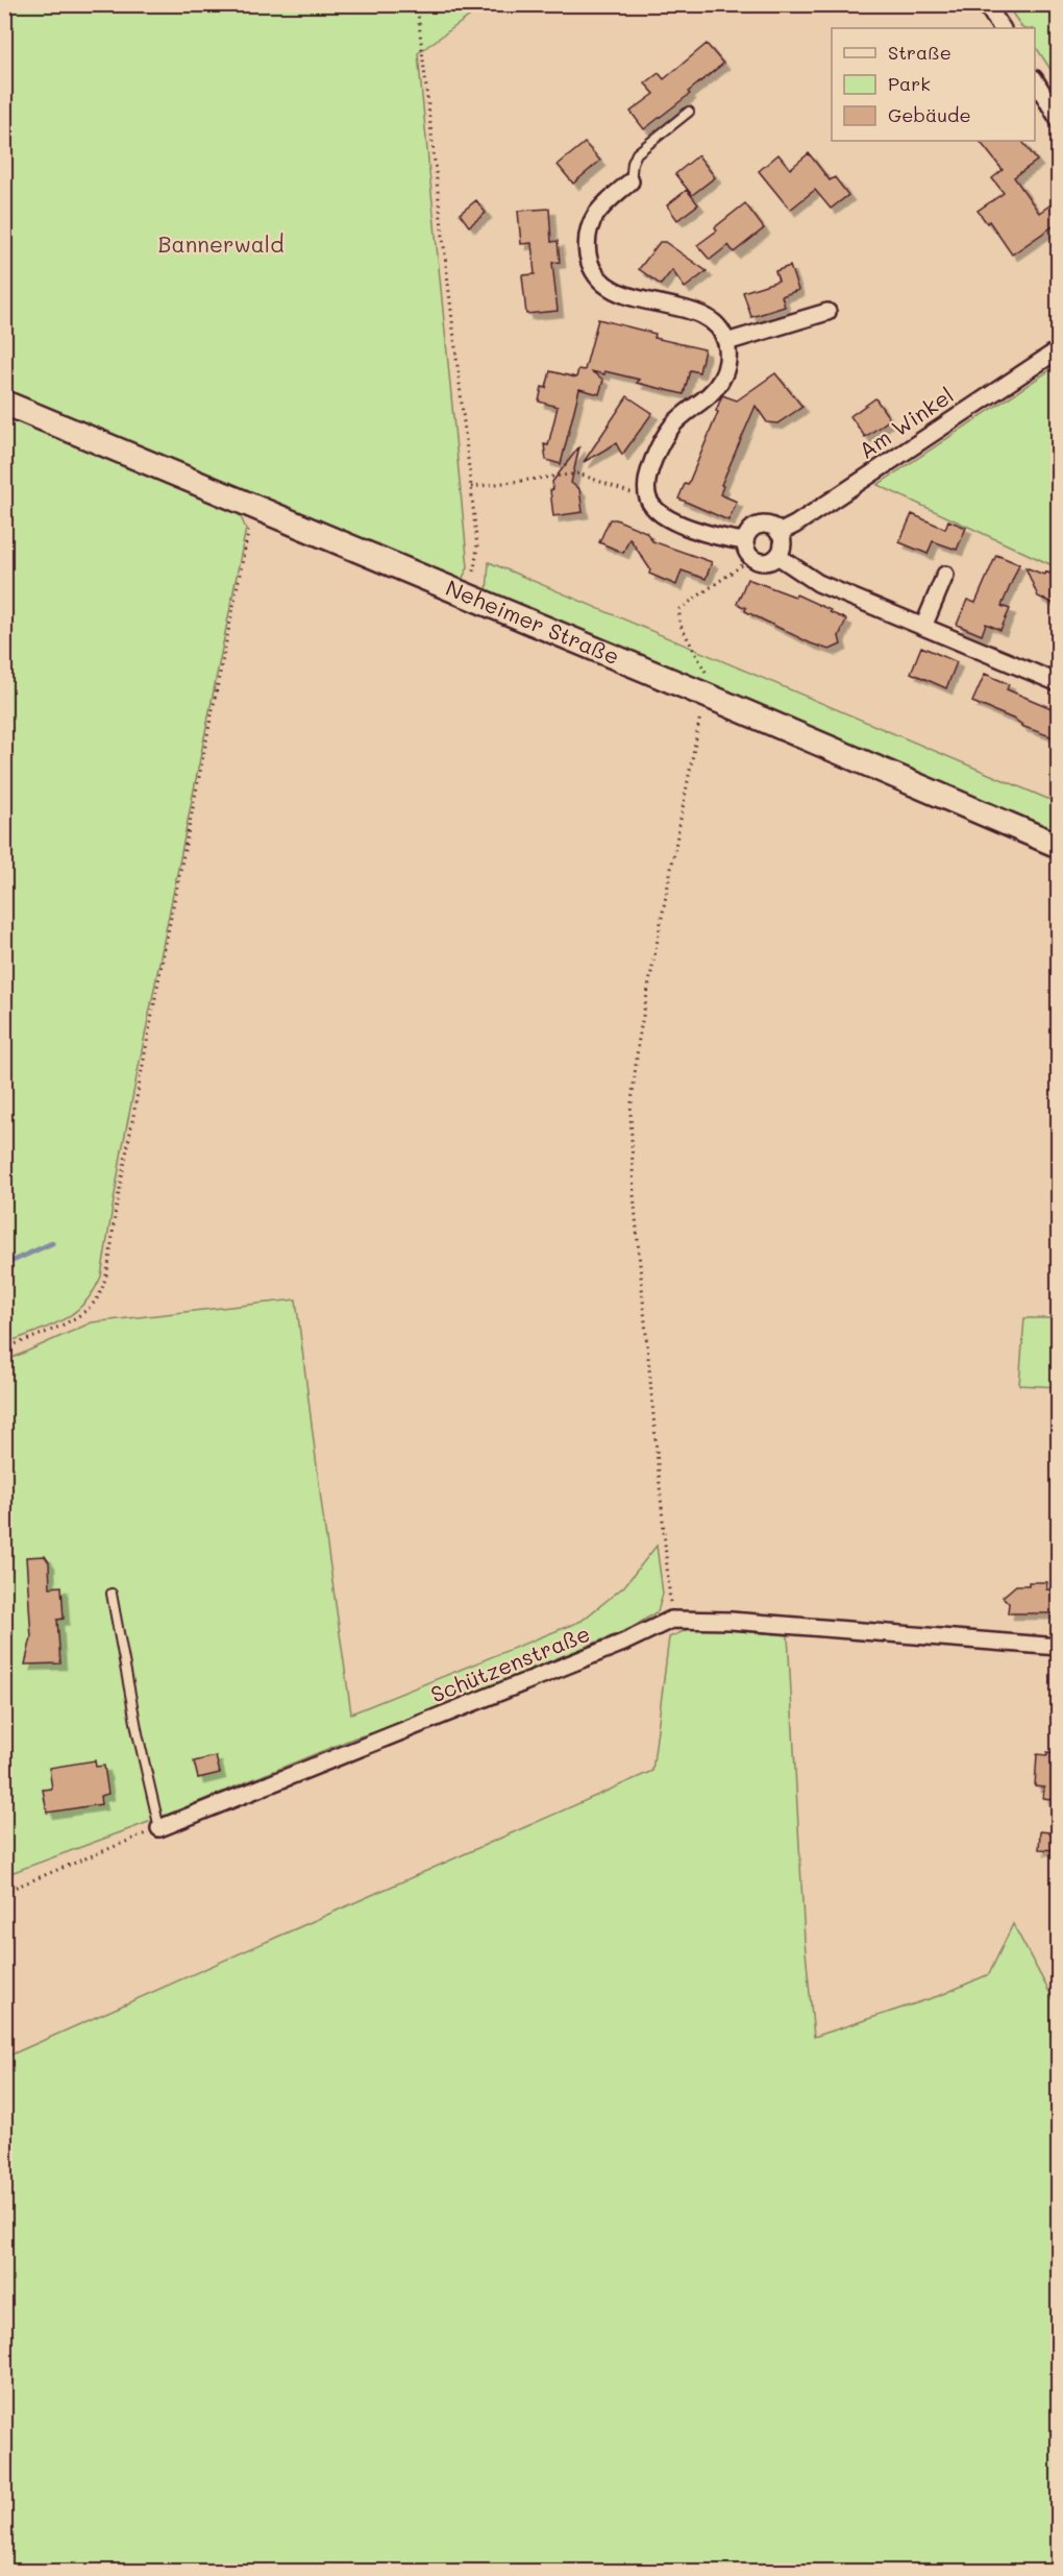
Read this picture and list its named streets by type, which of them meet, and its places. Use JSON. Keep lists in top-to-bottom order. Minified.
{"streets":{"main road":["Neheimer Straße"],"street":["Am Winkel","Schützenstraße"]},"parks":["Bannerwald"],"legend":["Straße","Park","Gebäude"]}
